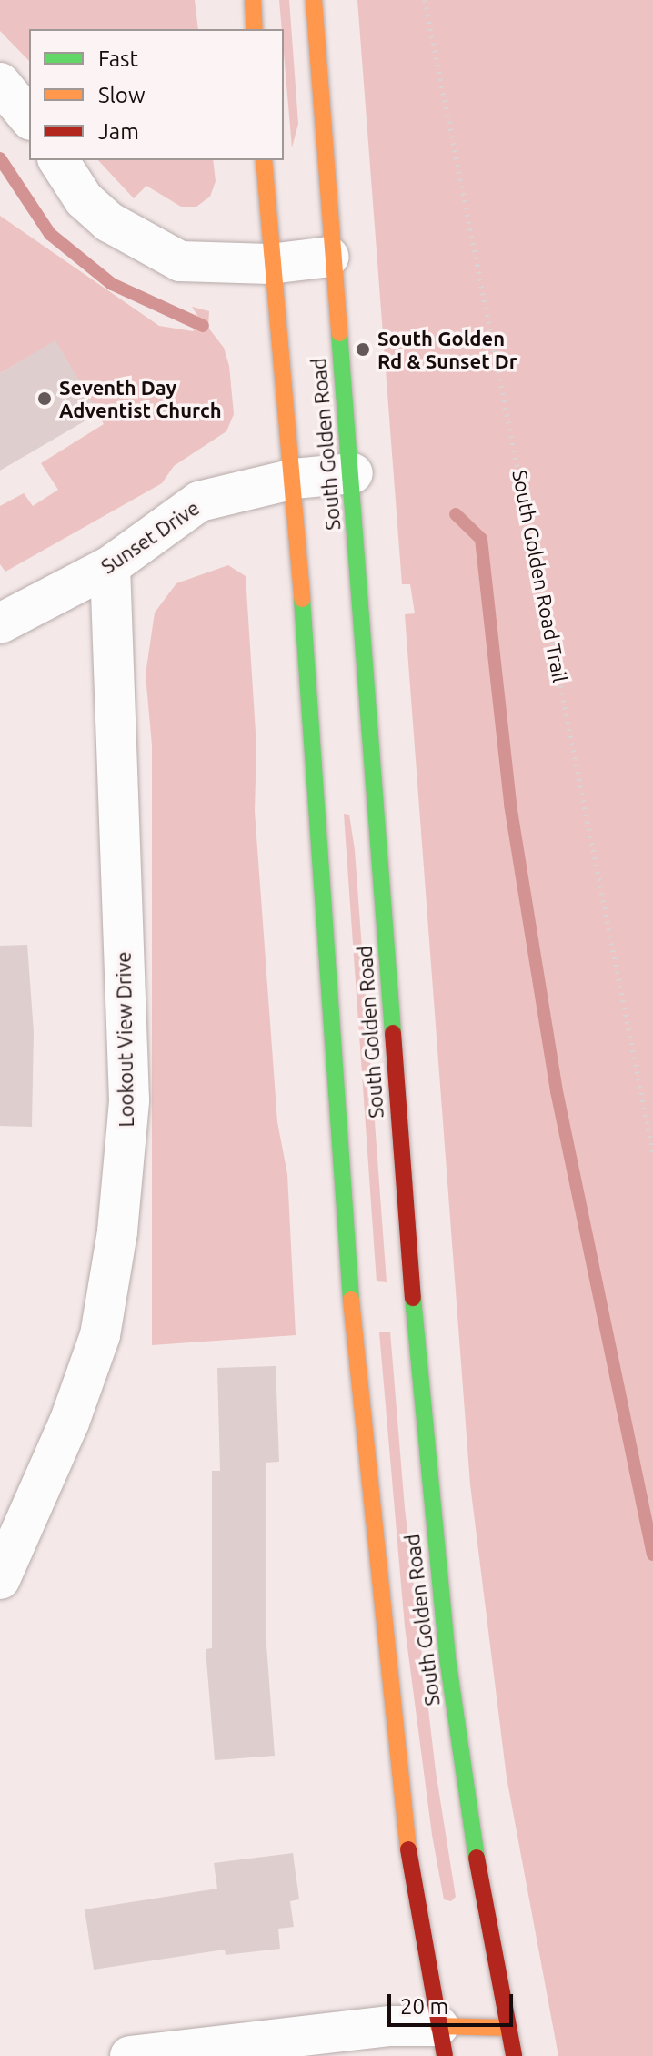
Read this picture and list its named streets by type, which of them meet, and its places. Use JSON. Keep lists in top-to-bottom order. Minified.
{"streets":{"main road":["South Golden Road"],"street":["Sunset Drive","Lookout View Drive"],"path":["South Golden Road Trail"]},"crossings":[["South Golden Road","Sunset Drive"],["Sunset Drive","Lookout View Drive"]],"places":["South Golden Rd & Sunset Dr","Seventh Day Adventist Church"],"legend":["Fast","Slow","Jam"],"scale_bar":"20 m"}
